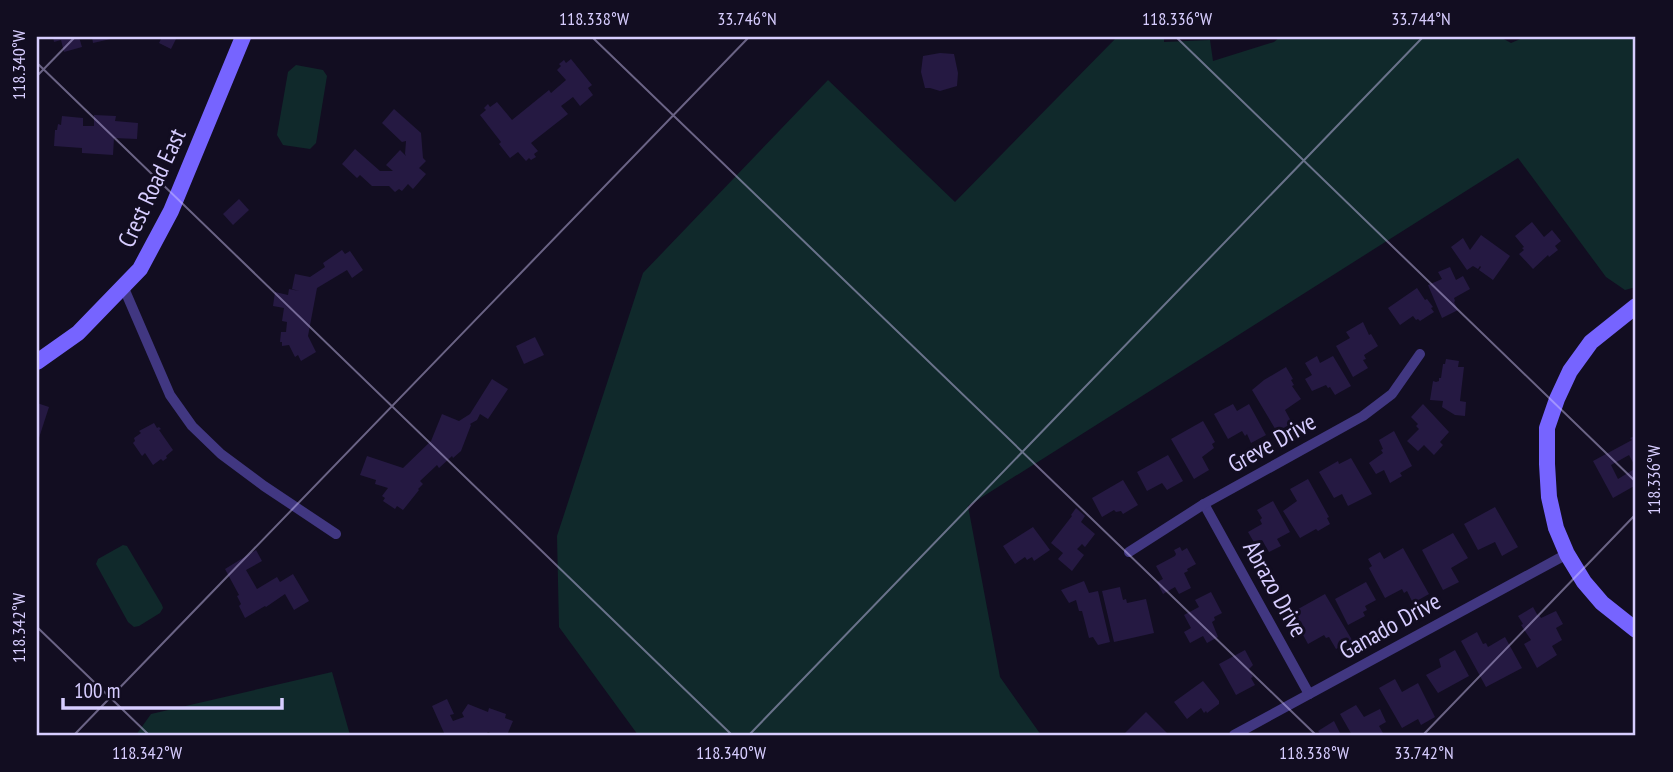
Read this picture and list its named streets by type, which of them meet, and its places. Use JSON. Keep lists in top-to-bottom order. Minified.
{"streets":{"street":["Crest Road East","Greve Drive","Abrazo Drive","Ganado Drive"]},"crossings":[["Greve Drive","Abrazo Drive"],["Abrazo Drive","Ganado Drive"]],"scale_bar":"100 m","coordinates":["118.338°W","33.746°N","118.336°W","33.744°N","118.340°W","118.342°W","33.742°N"]}
